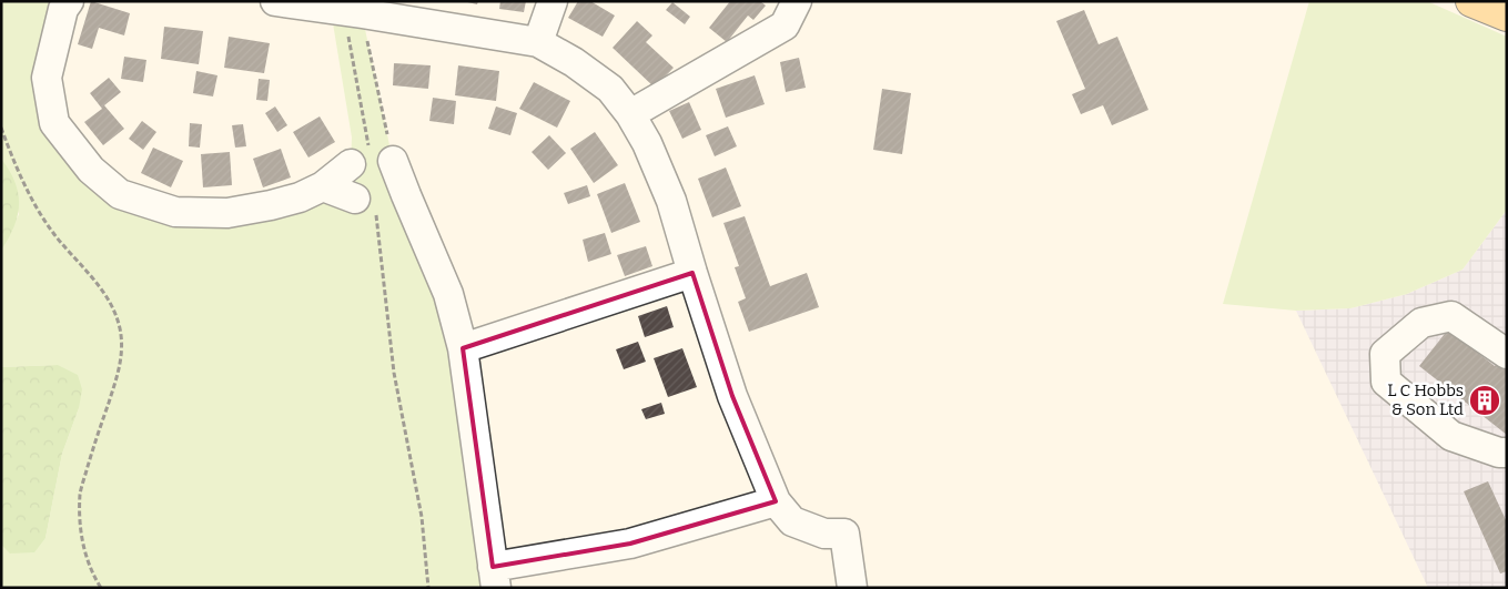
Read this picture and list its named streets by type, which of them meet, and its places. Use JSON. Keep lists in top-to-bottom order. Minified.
{"places":{"building":["L C Hobbs & Son Ltd"]}}
